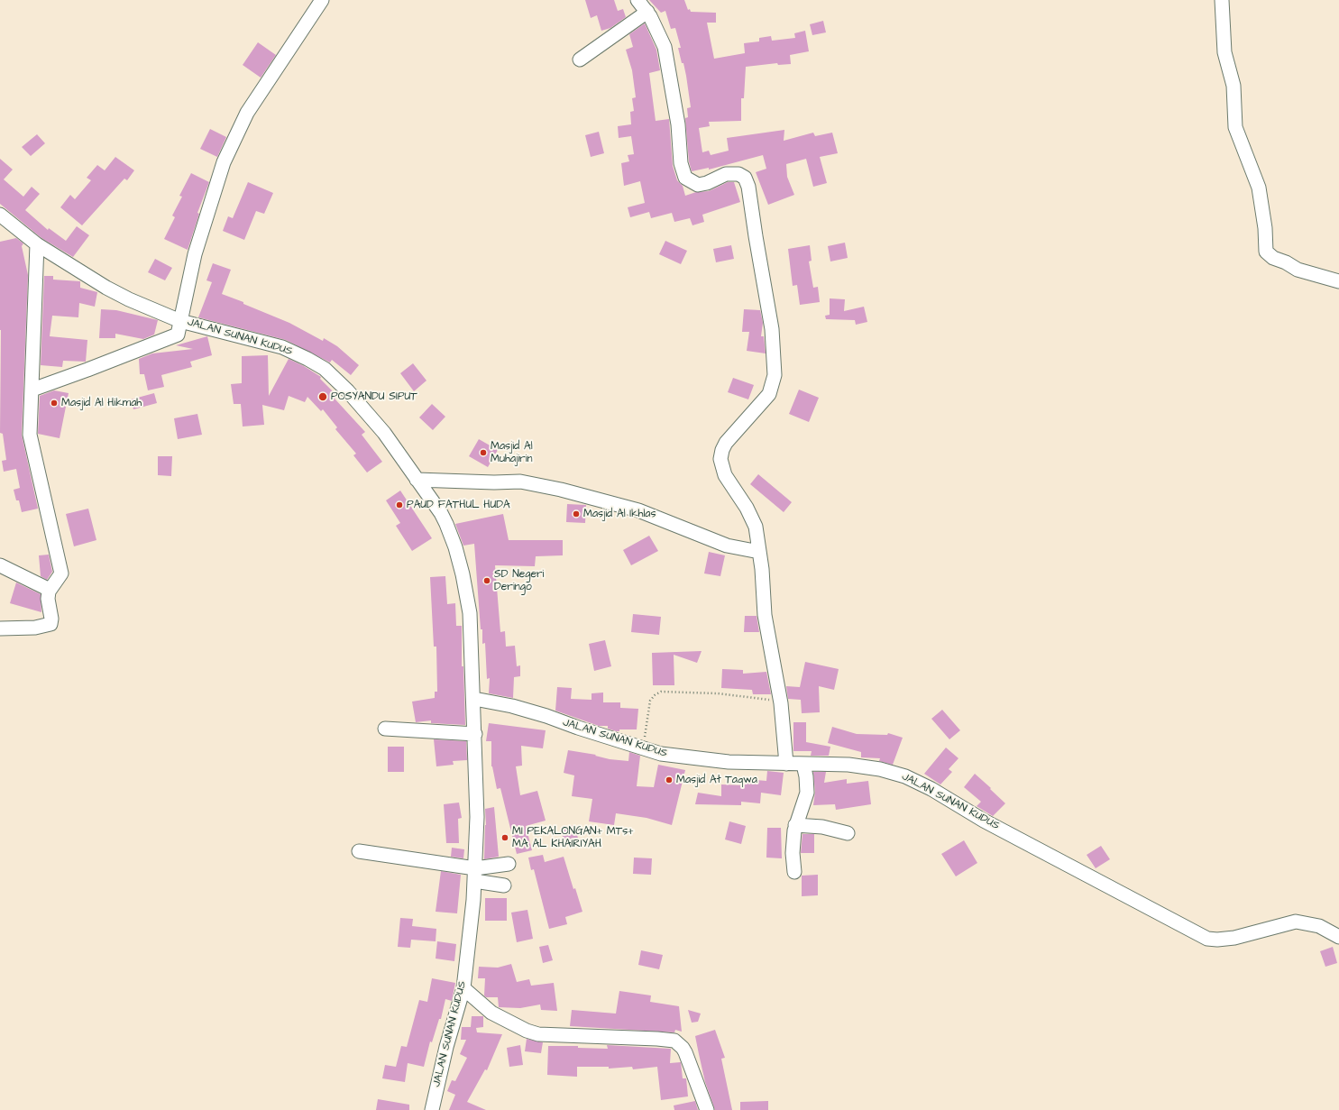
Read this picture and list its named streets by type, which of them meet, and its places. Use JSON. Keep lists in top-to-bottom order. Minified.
{"streets":{"street":["JALAN SUNAN KUDUS"]},"places":["POSYANDU SIPUT","Masjid Al Hikmah","Masjid Al Muhajirin","PAUD FATHUL HUDA","Masjid Al Ikhlas","SD Negeri Deringo","Masjid At Taqwa","MI PEKALONGAN+ MTs+ MA AL KHAIRIYAH"]}
